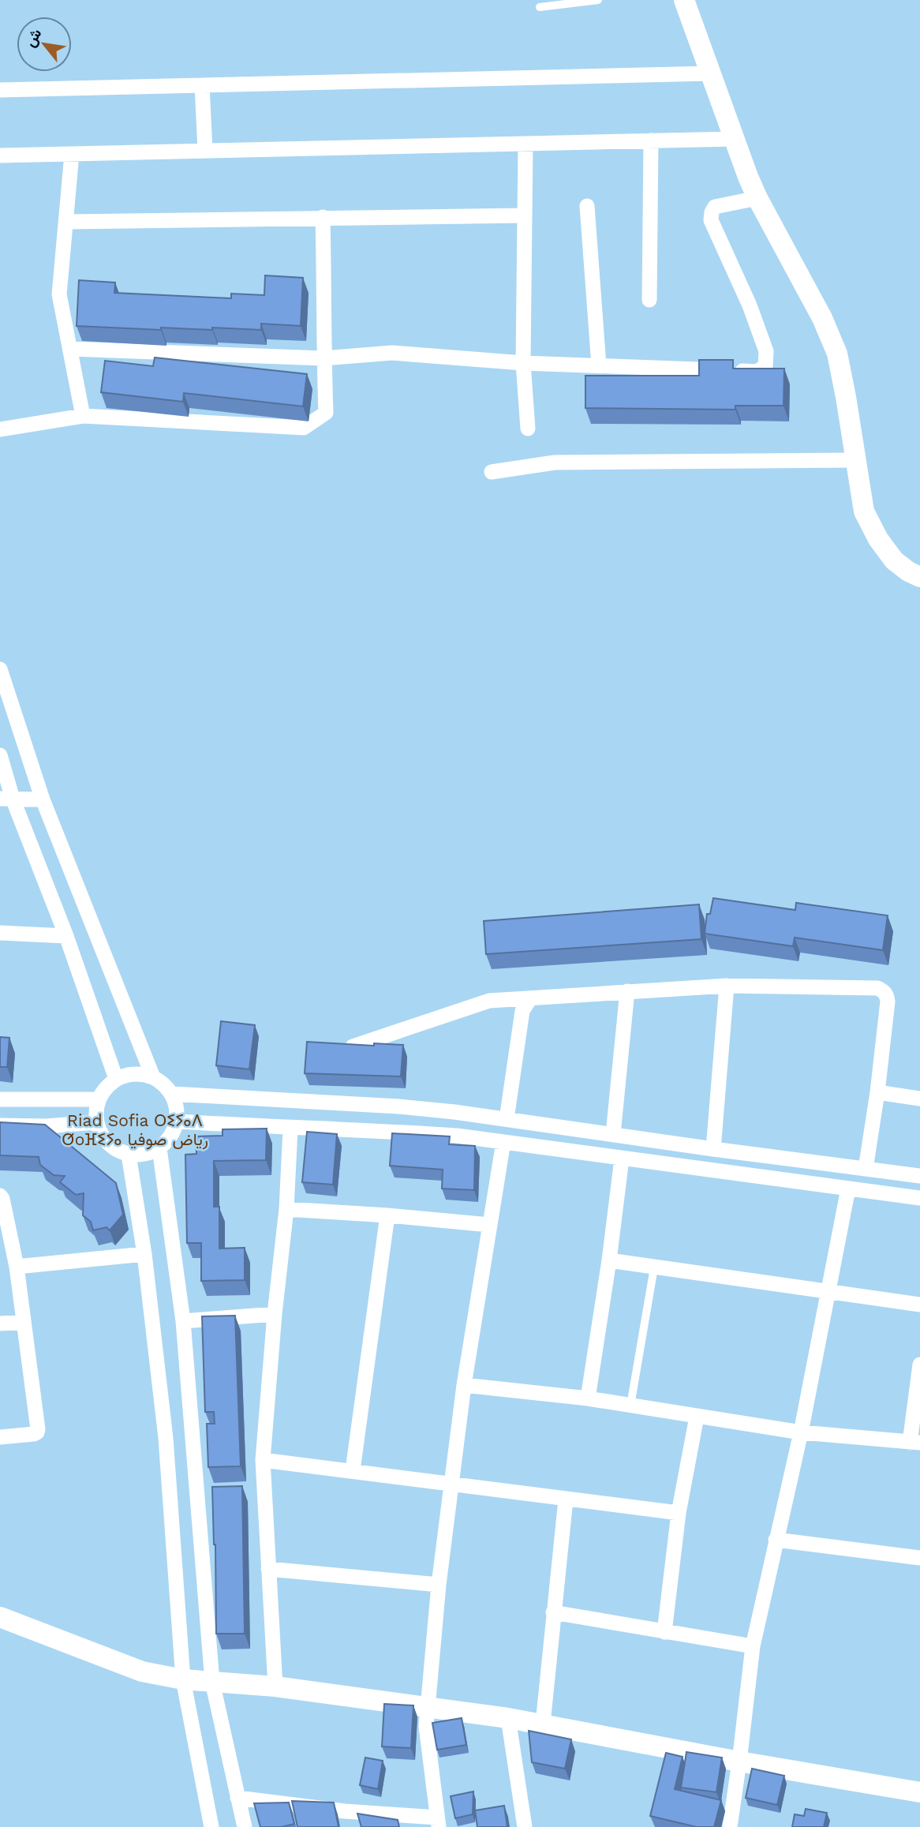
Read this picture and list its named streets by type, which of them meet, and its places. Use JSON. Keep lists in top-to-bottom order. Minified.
{"districts":["Riad Sofia ⵔⵉⵢⴰⴷ ⵚoⴼⵉⵢⴰ رياض صوفيا"],"north":"top left"}
